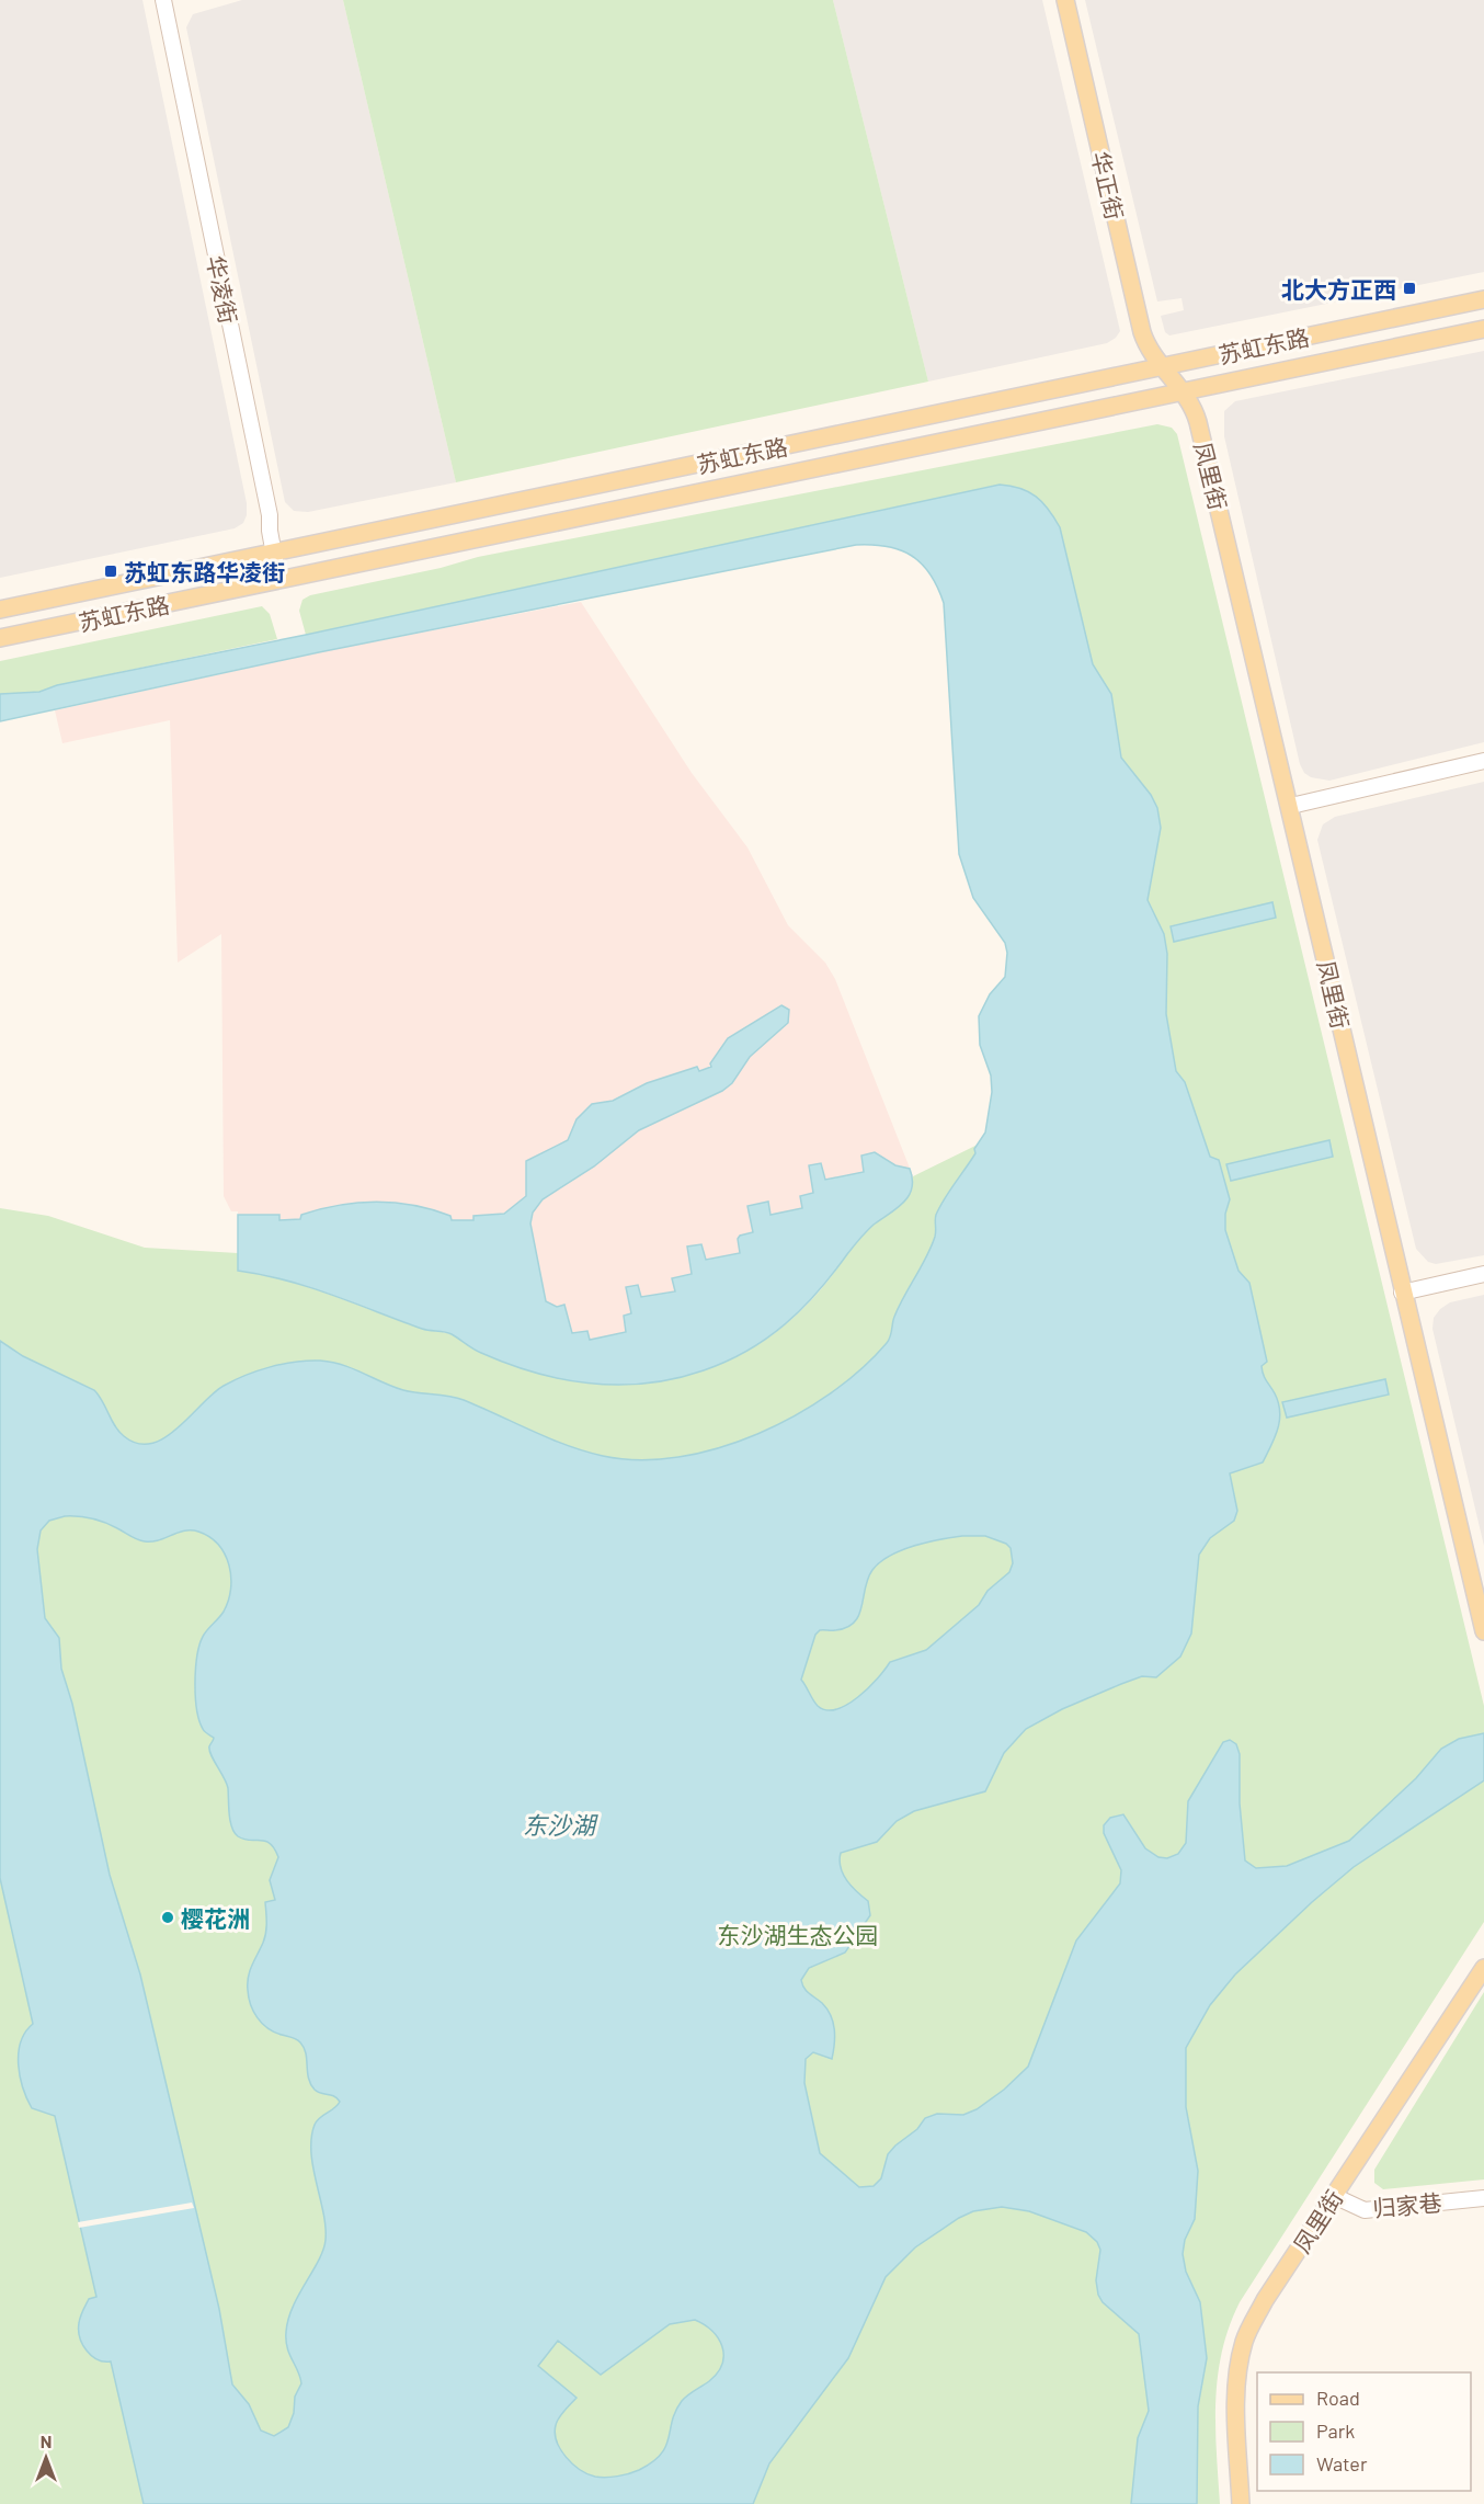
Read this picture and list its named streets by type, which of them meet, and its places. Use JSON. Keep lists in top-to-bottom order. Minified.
{"streets":{"main road":["华正街","苏虹东路","凤里街"],"street":["华凌街","归家巷"]},"crossings":[["华正街","苏虹东路"],["华正街","凤里街"],["华凌街","苏虹东路"],["苏虹东路","凤里街"],["凤里街","归家巷"]],"water":["东沙湖"],"parks":["东沙湖生态公园"],"places":{"transit":["北大方正西","苏虹东路华凌街"],"other":["樱花洲"]},"legend":["Road","Park","Water"],"north":"top"}
